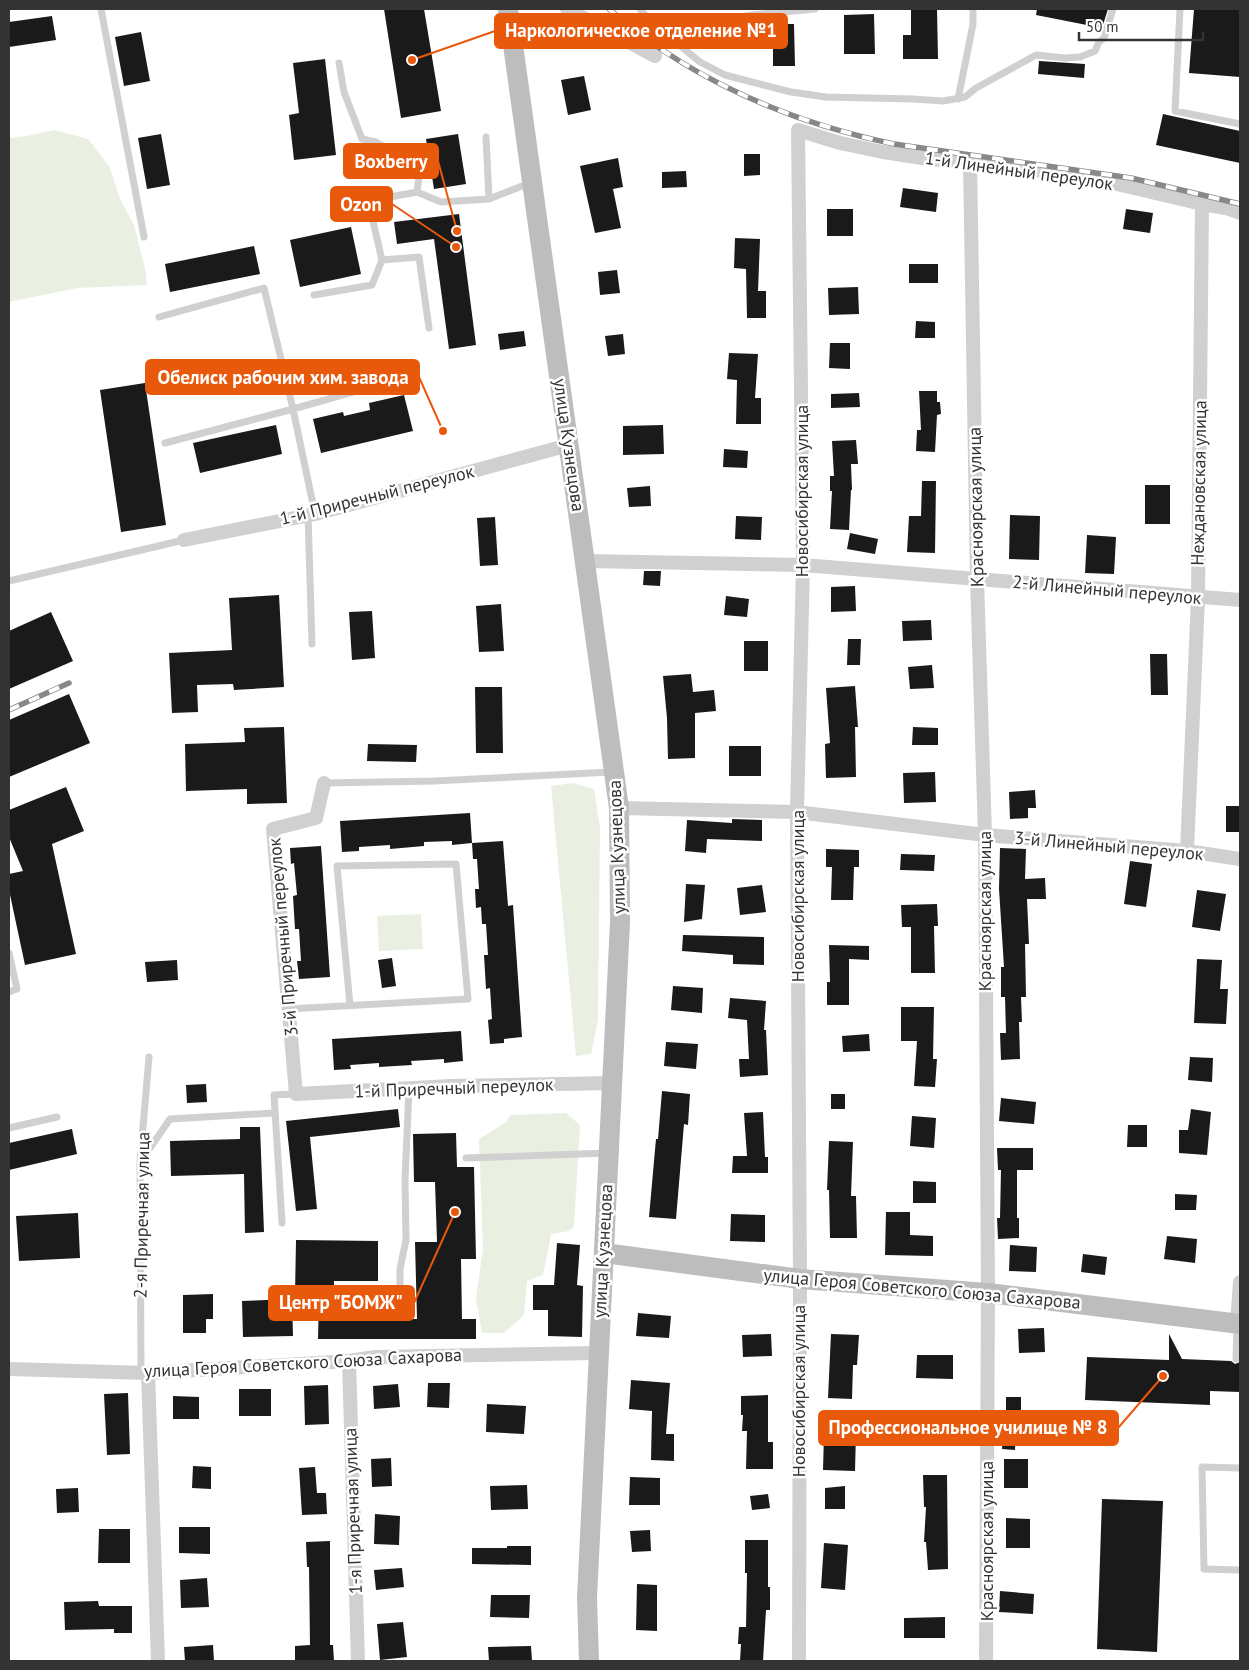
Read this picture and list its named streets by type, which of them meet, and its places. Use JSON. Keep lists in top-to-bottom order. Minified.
{"streets":{"main road":["улица Кузнецова","улица Героя Советского Союза Сахарова"],"street":["1-й Линейный переулок","Неждановская улица","Новосибирская улица","1-й Приречный переулок","Красноярская улица","2-й Линейный переулок","3-й Линейный переулок","3-й Приречный переулок","2-я Приречная улица","1-я Приречная улица"]},"crossings":[["1-й Линейный переулок","Неждановская улица"],["1-й Линейный переулок","Новосибирская улица"],["1-й Линейный переулок","Красноярская улица"],["улица Кузнецова","1-й Приречный переулок"],["улица Кузнецова","2-й Линейный переулок"],["улица Кузнецова","3-й Линейный переулок"],["улица Кузнецова","улица Героя Советского Союза Сахарова"],["Неждановская улица","2-й Линейный переулок"],["Неждановская улица","3-й Линейный переулок"],["Новосибирская улица","2-й Линейный переулок"],["Новосибирская улица","3-й Линейный переулок"],["Новосибирская улица","улица Героя Советского Союза Сахарова"],["1-й Приречный переулок","3-й Приречный переулок"],["Красноярская улица","2-й Линейный переулок"],["Красноярская улица","3-й Линейный переулок"],["Красноярская улица","улица Героя Советского Союза Сахарова"],["2-я Приречная улица","улица Героя Советского Союза Сахарова"],["улица Героя Советского Союза Сахарова","1-я Приречная улица"]],"places":["Наркологическое отделение №1","Boxberry","Ozon","Обелиск рабочим хим. завода","Центр \"БОМЖ\"","Профессиональное училище № 8"],"scale_bar":"50 m"}
